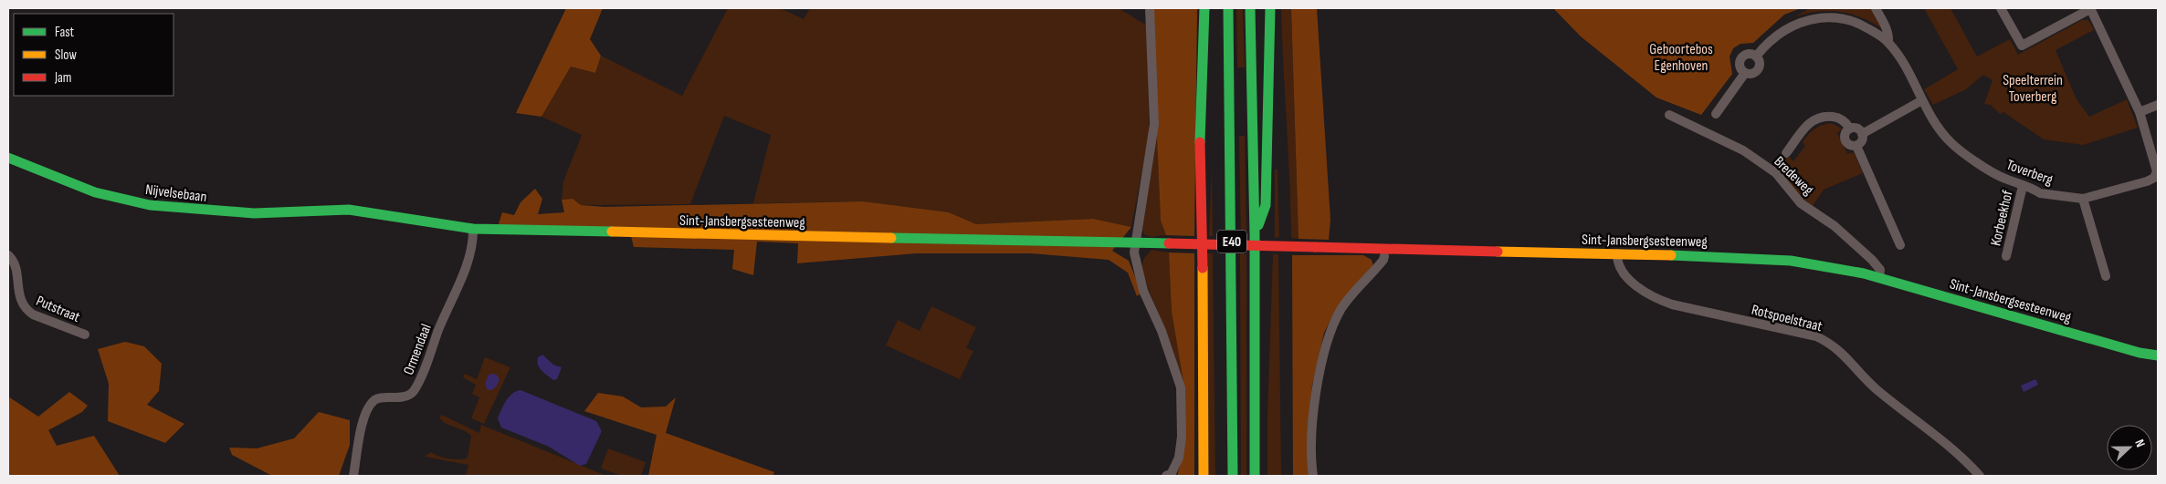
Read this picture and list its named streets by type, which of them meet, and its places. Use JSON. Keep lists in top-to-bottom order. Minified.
{"streets":{"main road":["Nijvelsebaan","Sint-Jansbergsesteenweg","E40"],"street":["Toverberg","Bredeweg","Korbeekhof","Putstraat","Rotspoelstraat","Ormendaal"]},"crossings":[["Toverberg","Korbeekhof"],["Bredeweg","Sint-Jansbergsesteenweg"],["Nijvelsebaan","Sint-Jansbergsesteenweg"],["Sint-Jansbergsesteenweg","Rotspoelstraat"],["Sint-Jansbergsesteenweg","Ormendaal"]],"parks":["Geboortebos Egenhoven","Speelterrein Toverberg"],"legend":["Fast","Slow","Jam"],"north":"right"}
